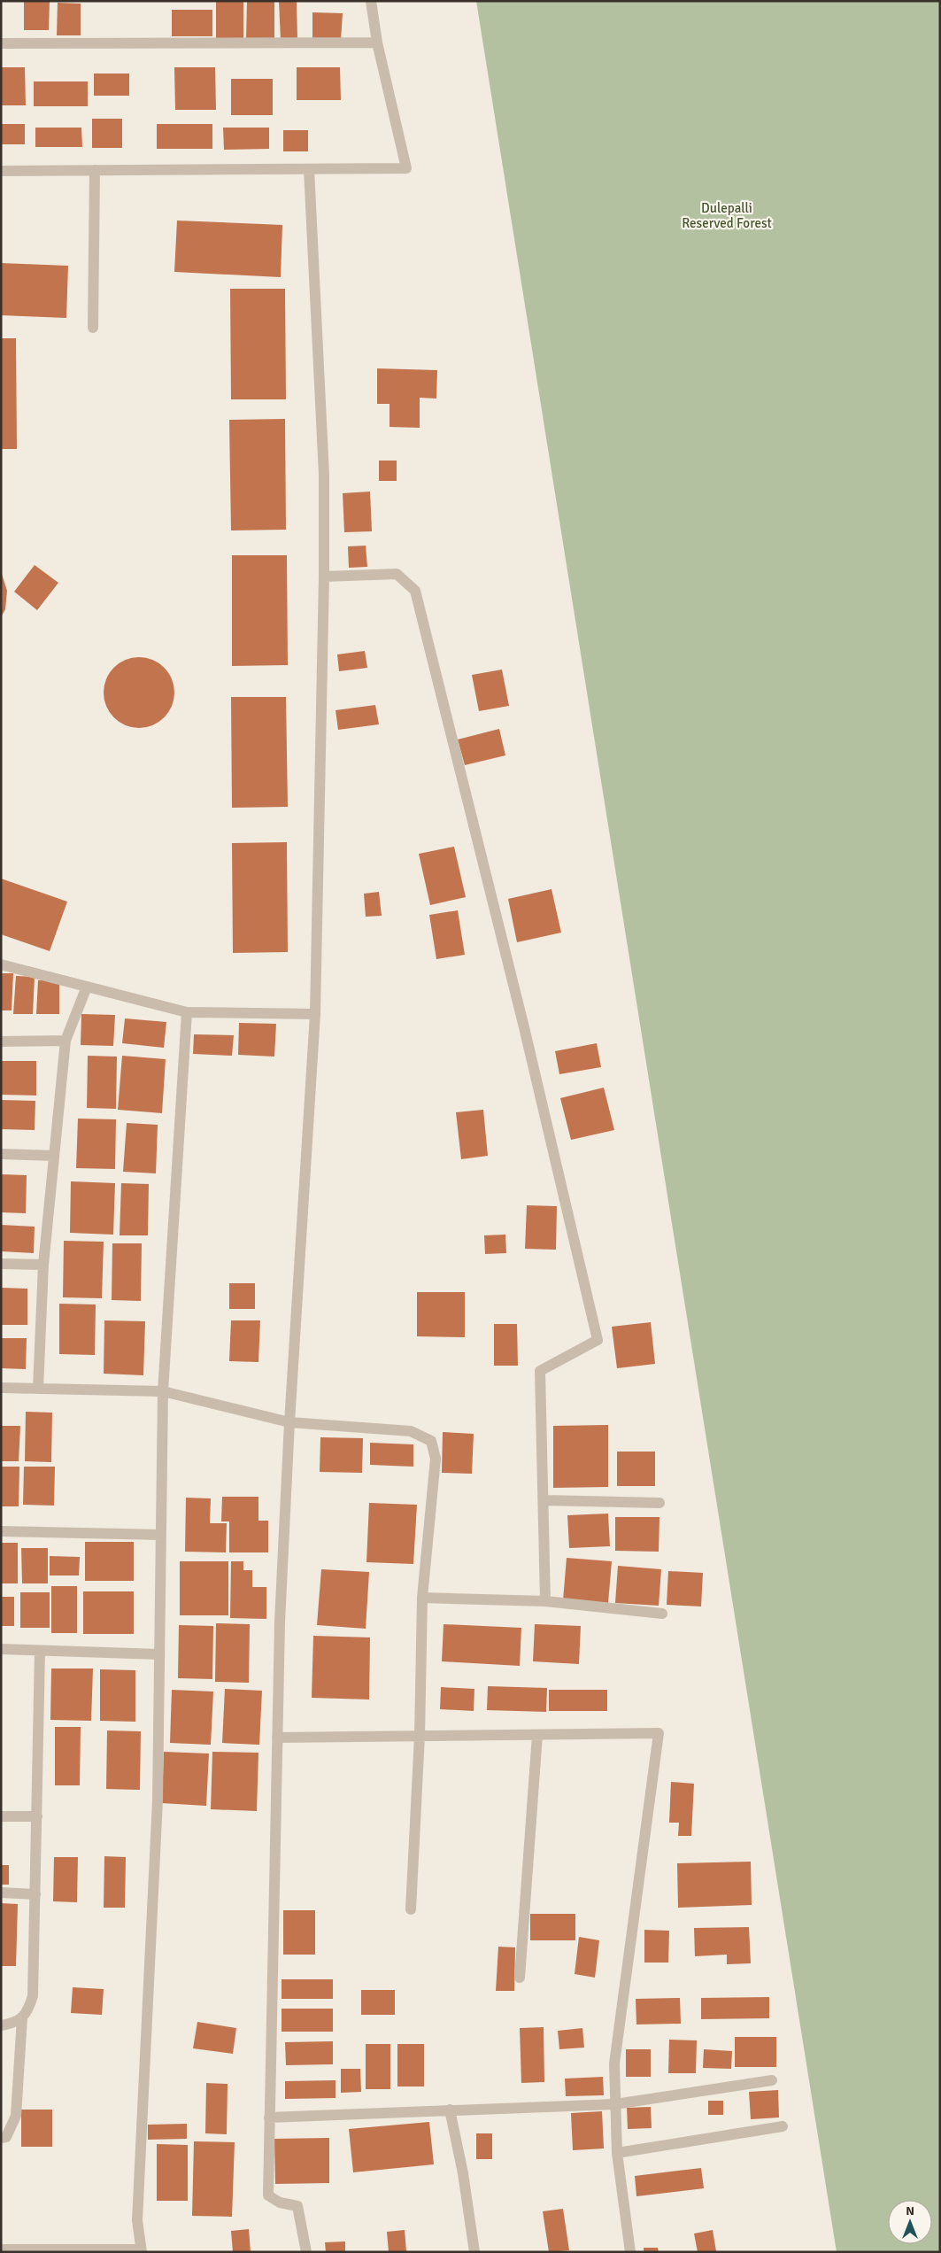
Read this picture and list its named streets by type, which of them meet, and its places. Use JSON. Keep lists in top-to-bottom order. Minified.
{"parks":["Dulepalli Reserved Forest"],"north":"top"}
